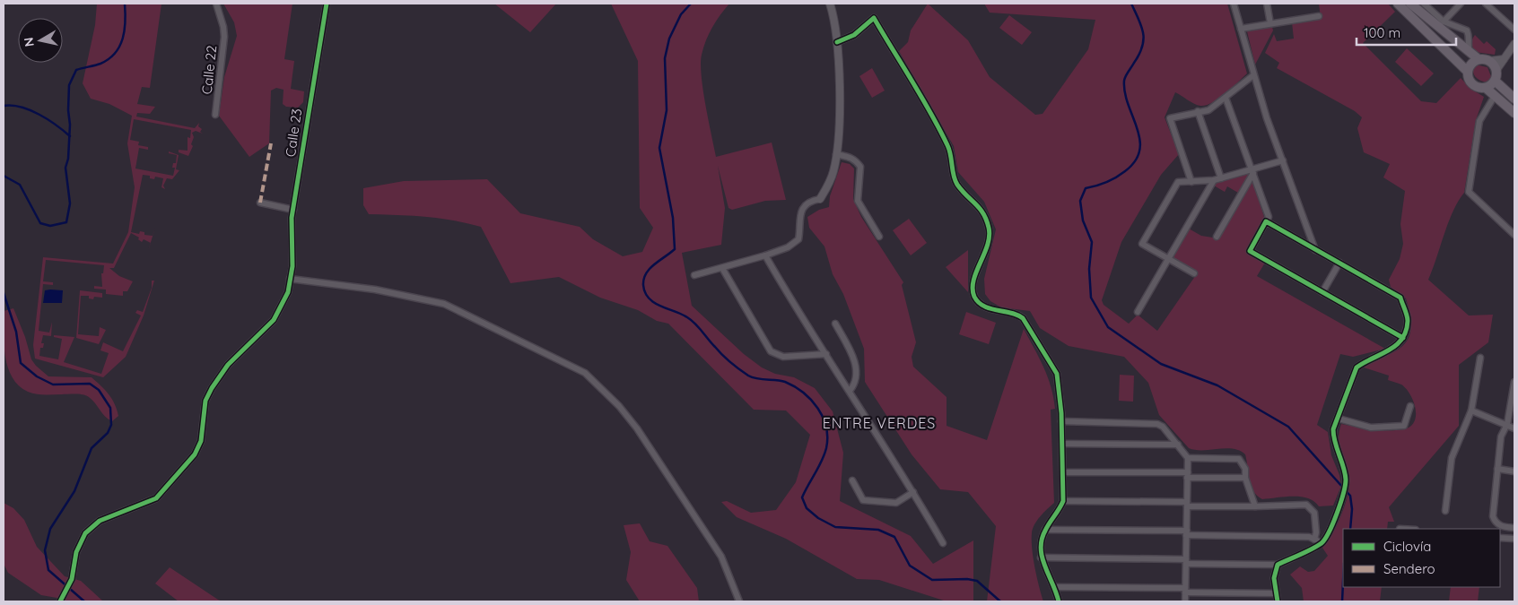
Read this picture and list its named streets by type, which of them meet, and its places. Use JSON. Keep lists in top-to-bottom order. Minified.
{"streets":{"street":["Calle 22","Calle 23"]},"districts":["ENTRE VERDES"],"legend":["Ciclovía","Sendero"],"scale_bar":"100 m","north":"left"}
